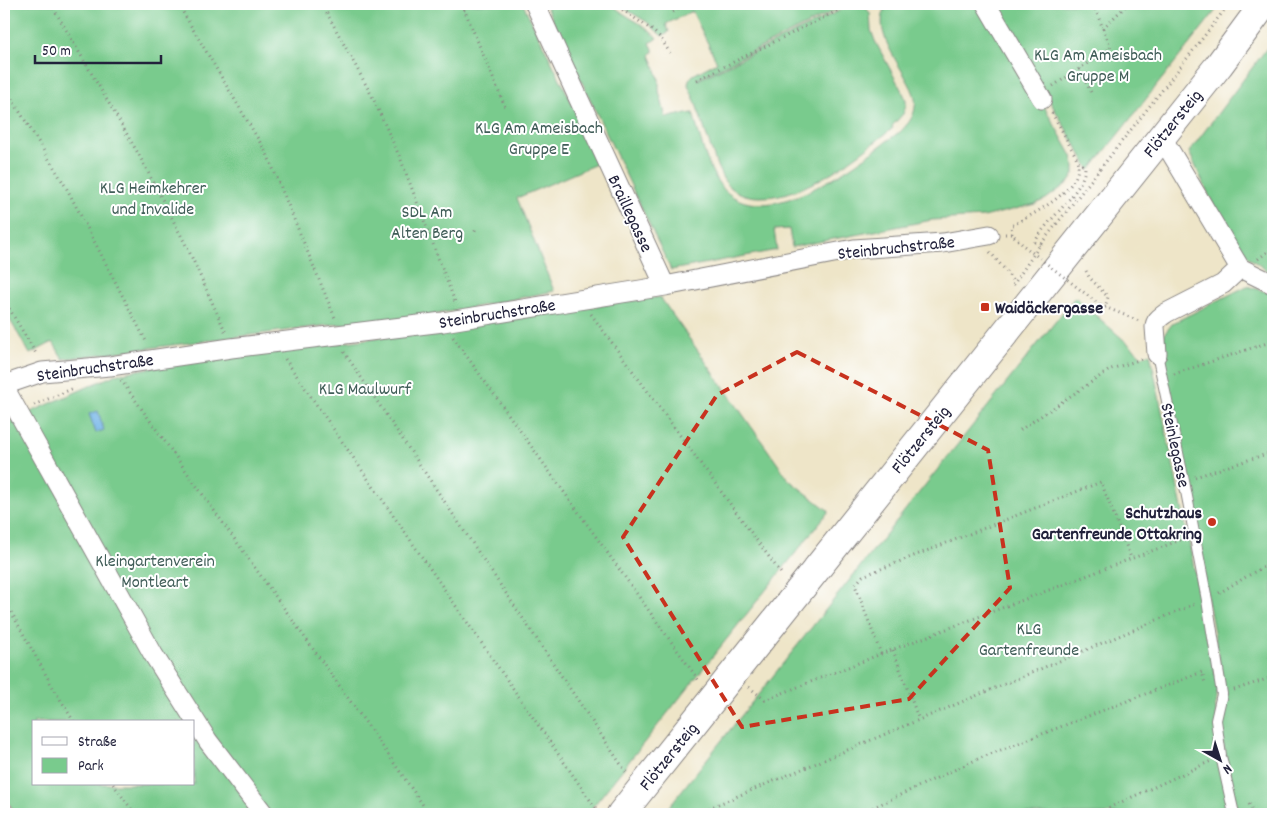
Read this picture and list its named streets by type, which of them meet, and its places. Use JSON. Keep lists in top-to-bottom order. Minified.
{"streets":{"main road":["Flötzersteig"],"street":["Braillegasse","Steinbruchstraße","Steinlegasse"]},"crossings":[["Braillegasse","Steinbruchstraße"]],"parks":["KLG Am Ameisbach Gruppe M","KLG Am Ameisbach Gruppe E","KLG Heimkehrer und Invalide","SDL Am Alten Berg","KLG Maulwurf","Kleingartenverein Montleart","KLG Gartenfreunde"],"places":{"transit":["Waidäckergasse"],"other":["Schutzhaus Gartenfreunde Ottakring"]},"legend":["Straße","Park"],"scale_bar":"50 m","north":"bottom right"}
